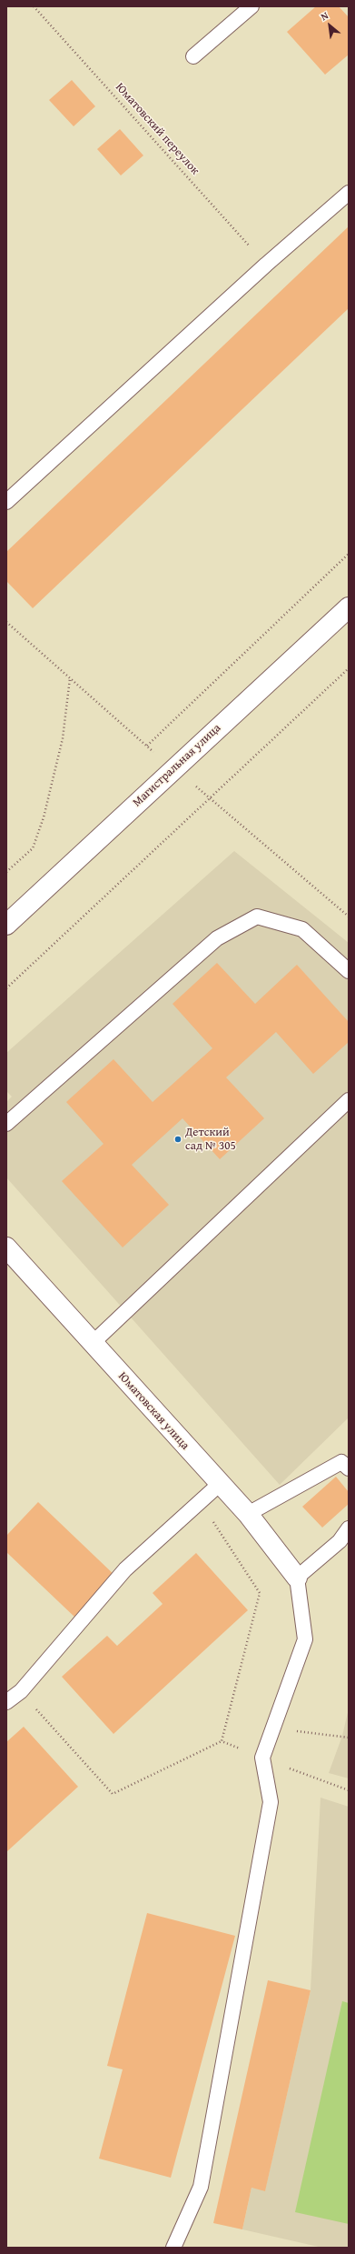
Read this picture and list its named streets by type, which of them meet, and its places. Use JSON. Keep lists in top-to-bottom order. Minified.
{"streets":{"street":["Магистральная улица","Юматовская улица"],"path":["Юматовский переулок"]},"places":["Детский сад № 305"],"north":"top left"}
